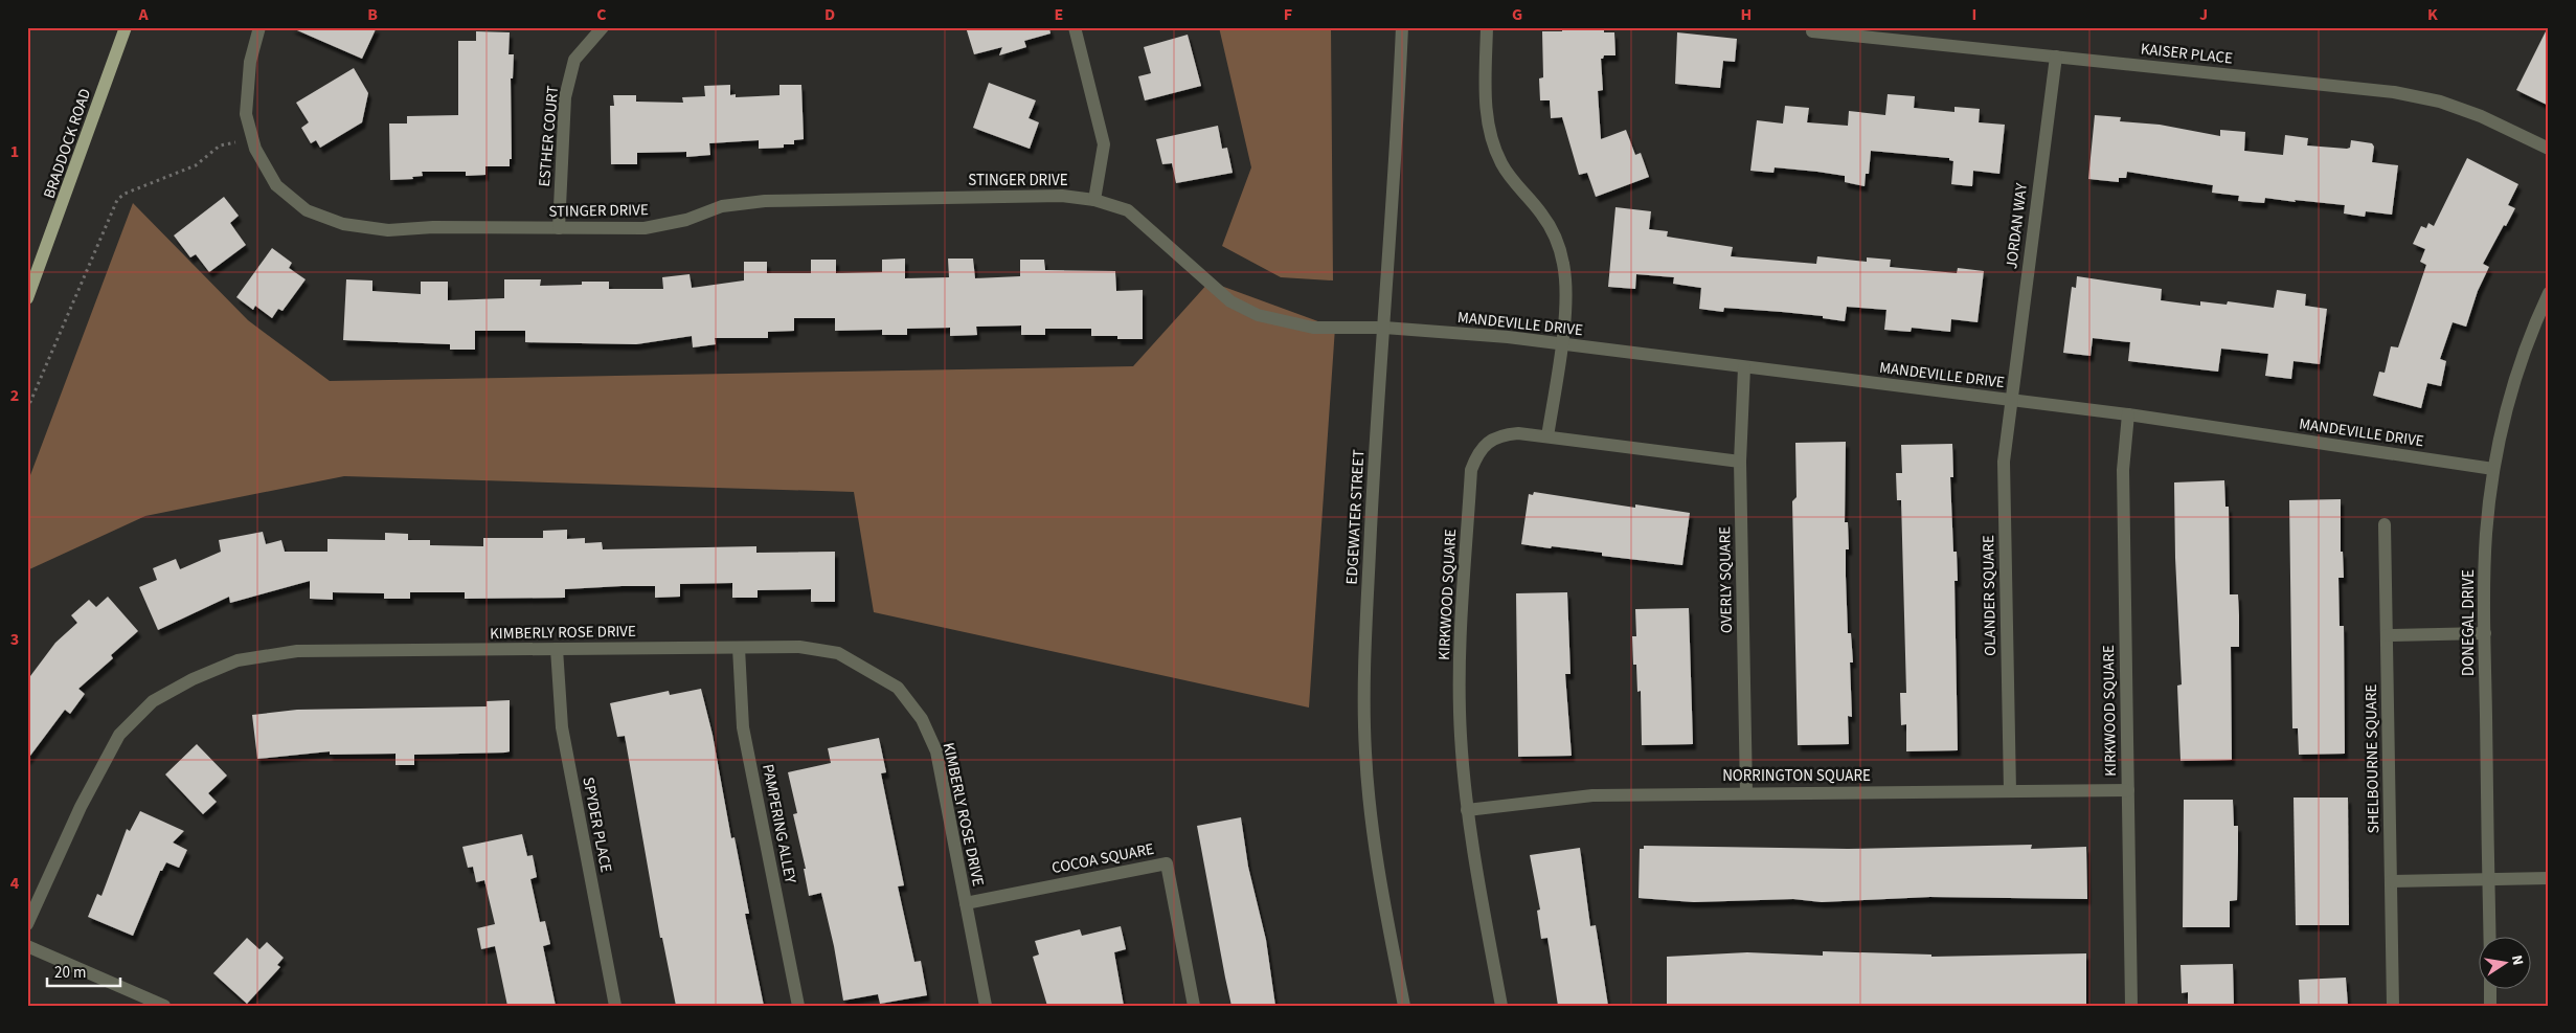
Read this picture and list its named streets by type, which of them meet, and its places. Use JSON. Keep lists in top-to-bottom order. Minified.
{"streets":{"main road":["BRADDOCK ROAD"],"street":["KAISER PLACE","ESTHER COURT","STINGER DRIVE","JORDAN WAY","MANDEVILLE DRIVE","EDGEWATER STREET","OVERLY SQUARE","KIRKWOOD SQUARE","OLANDER SQUARE","DONEGAL DRIVE","KIMBERLY ROSE DRIVE","SHELBOURNE SQUARE","NORRINGTON SQUARE","PAMPERING ALLEY","SPYDER PLACE","COCOA SQUARE"]},"crossings":[["KAISER PLACE","JORDAN WAY"],["ESTHER COURT","STINGER DRIVE"],["STINGER DRIVE","MANDEVILLE DRIVE"],["STINGER DRIVE","EDGEWATER STREET"],["JORDAN WAY","MANDEVILLE DRIVE"],["JORDAN WAY","OLANDER SQUARE"],["MANDEVILLE DRIVE","EDGEWATER STREET"],["MANDEVILLE DRIVE","OVERLY SQUARE"],["MANDEVILLE DRIVE","KIRKWOOD SQUARE"],["MANDEVILLE DRIVE","OLANDER SQUARE"],["MANDEVILLE DRIVE","DONEGAL DRIVE"],["OVERLY SQUARE","KIRKWOOD SQUARE"],["OVERLY SQUARE","NORRINGTON SQUARE"],["KIRKWOOD SQUARE","NORRINGTON SQUARE"],["OLANDER SQUARE","NORRINGTON SQUARE"],["KIMBERLY ROSE DRIVE","PAMPERING ALLEY"],["KIMBERLY ROSE DRIVE","SPYDER PLACE"],["KIMBERLY ROSE DRIVE","COCOA SQUARE"]],"scale_bar":"20 m","north":"right","grid":{"columns":["A","B","C","D","E","F","G","H","I","J","K"],"rows":["1","2","3","4"]}}
